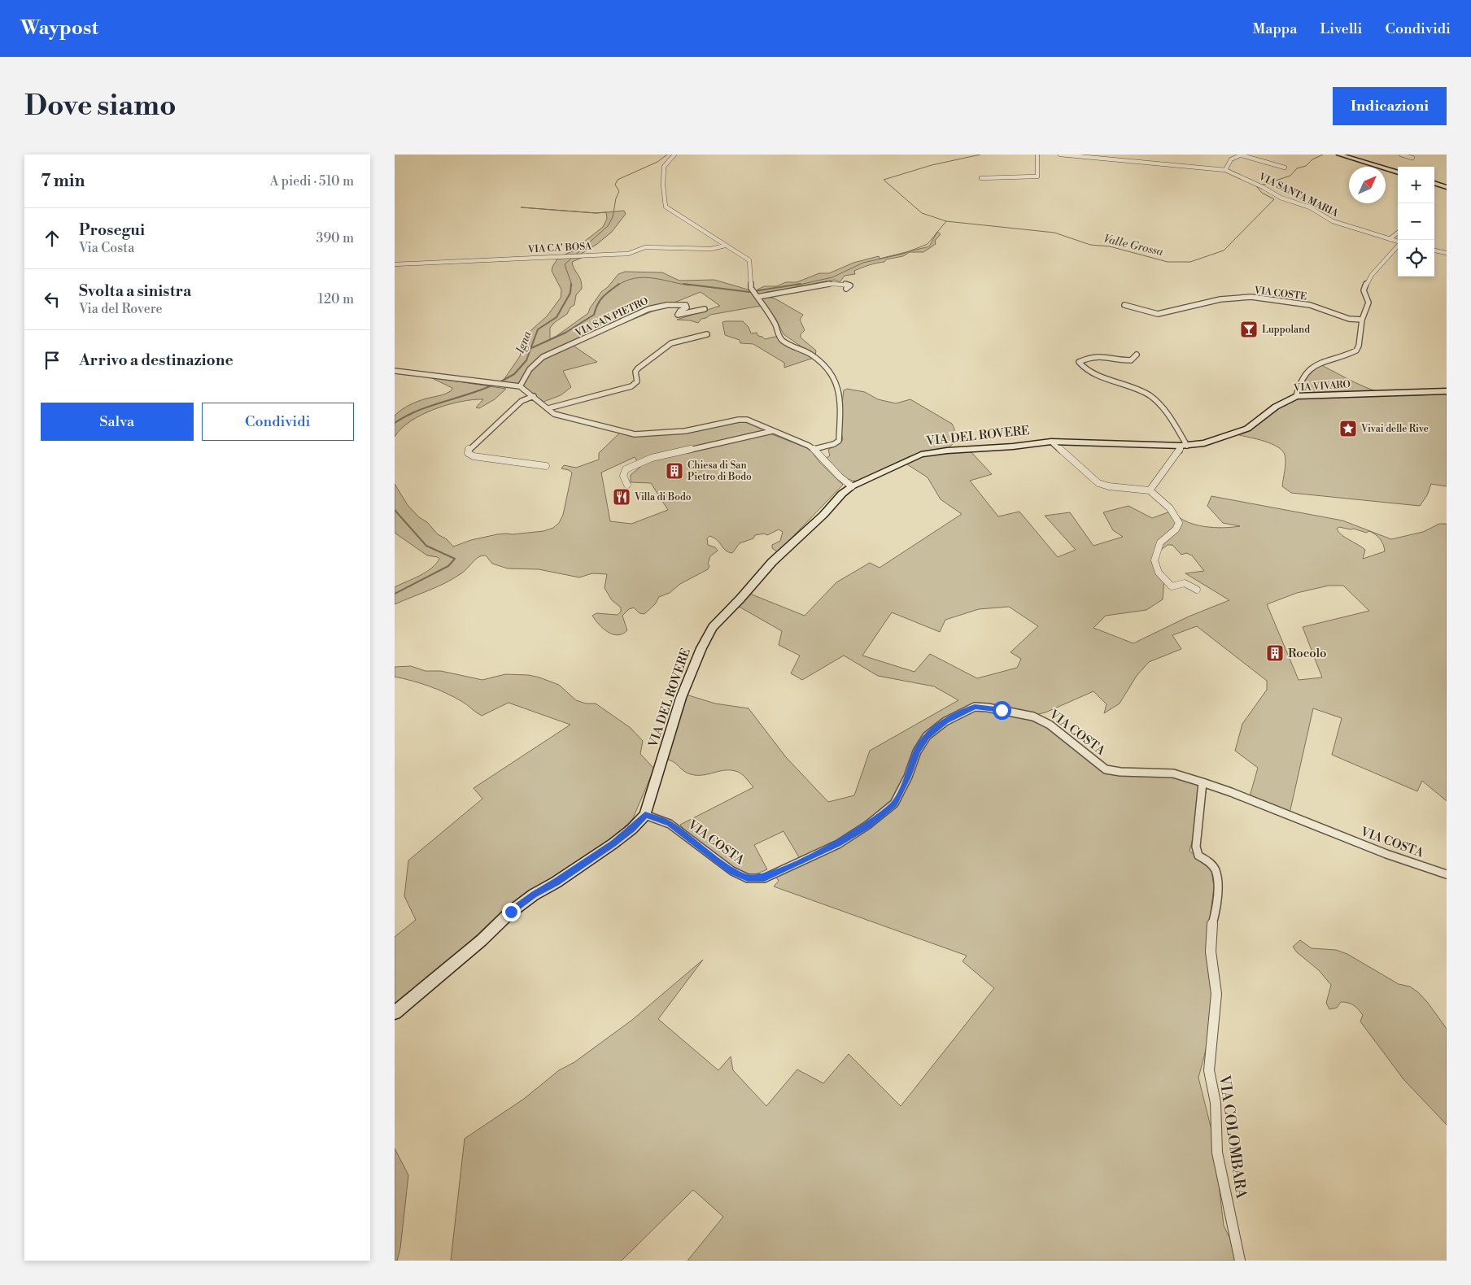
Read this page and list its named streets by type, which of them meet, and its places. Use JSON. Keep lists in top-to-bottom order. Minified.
{"streets":{"street":["VIA SANTA MARIA","VIA CA' BOSA","VIA COSTE","VIA SAN PIETRO","VIA VIVARO","VIA DEL ROVERE","VIA COSTA","VIA COLOMBARA"]},"crossings":[["VIA VIVARO","VIA DEL ROVERE"],["VIA DEL ROVERE","VIA COSTA"],["VIA COSTA","VIA COLOMBARA"]],"water":["Valle Grossa","Igna"],"places":{"bar":["Luppoland"],"place":["Vivai delle Rive"],"building":["Chiesa di San Pietro di Bodo","Rocolo"],"restaurant":["Villa di Bodo"]},"north":"top right","page":{"header":"Waypost","nav":["Mappa","Livelli","Condividi"],"buttons":["Indicazioni",["Salva","Condividi"]],"title":"Dove siamo","heading":["7 min","A piedi · 510 m"],"map_buttons":["+","−"],"list":[["Prosegui","Via Costa","390 m"],["Svolta a sinistra","Via del Rovere","120 m"],"Arrivo a destinazione"]}}
